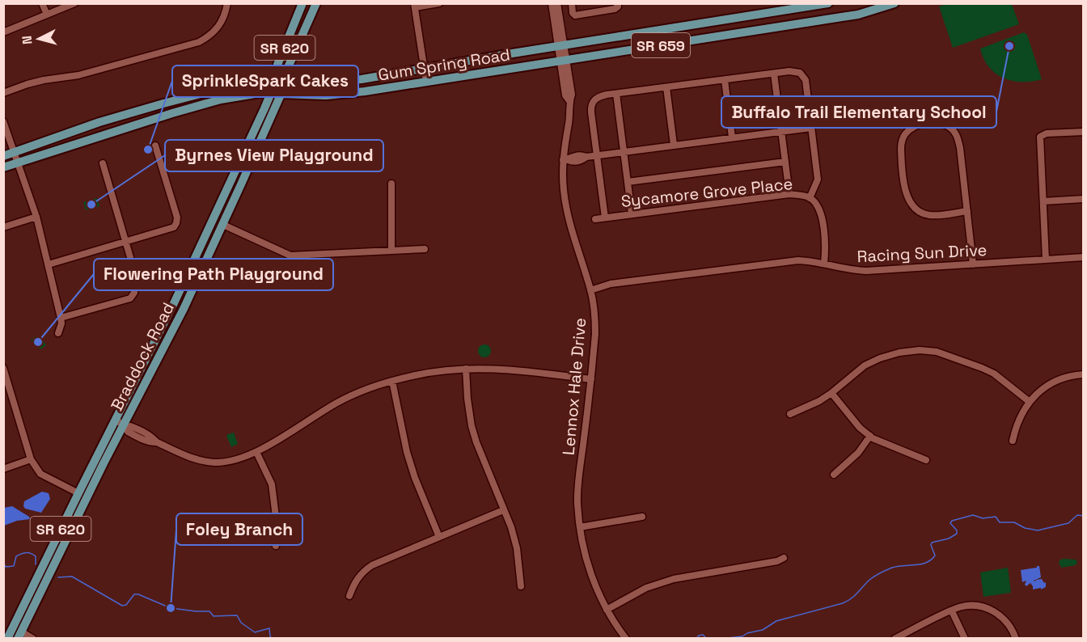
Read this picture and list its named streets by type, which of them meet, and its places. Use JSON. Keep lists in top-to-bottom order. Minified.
{"streets":{"main road":["SR 659","SR 620","Gum Spring Road","Braddock Road"],"street":["Sycamore Grove Place","Racing Sun Drive","Lennox Hale Drive"]},"crossings":[["Gum Spring Road","Braddock Road"],["Gum Spring Road","Lennox Hale Drive"],["Sycamore Grove Place","Racing Sun Drive"],["Racing Sun Drive","Lennox Hale Drive"]],"places":["Buffalo Trail Elementary School","SprinkleSpark Cakes","Byrnes View Playground","Flowering Path Playground","Foley Branch"],"north":"left"}
